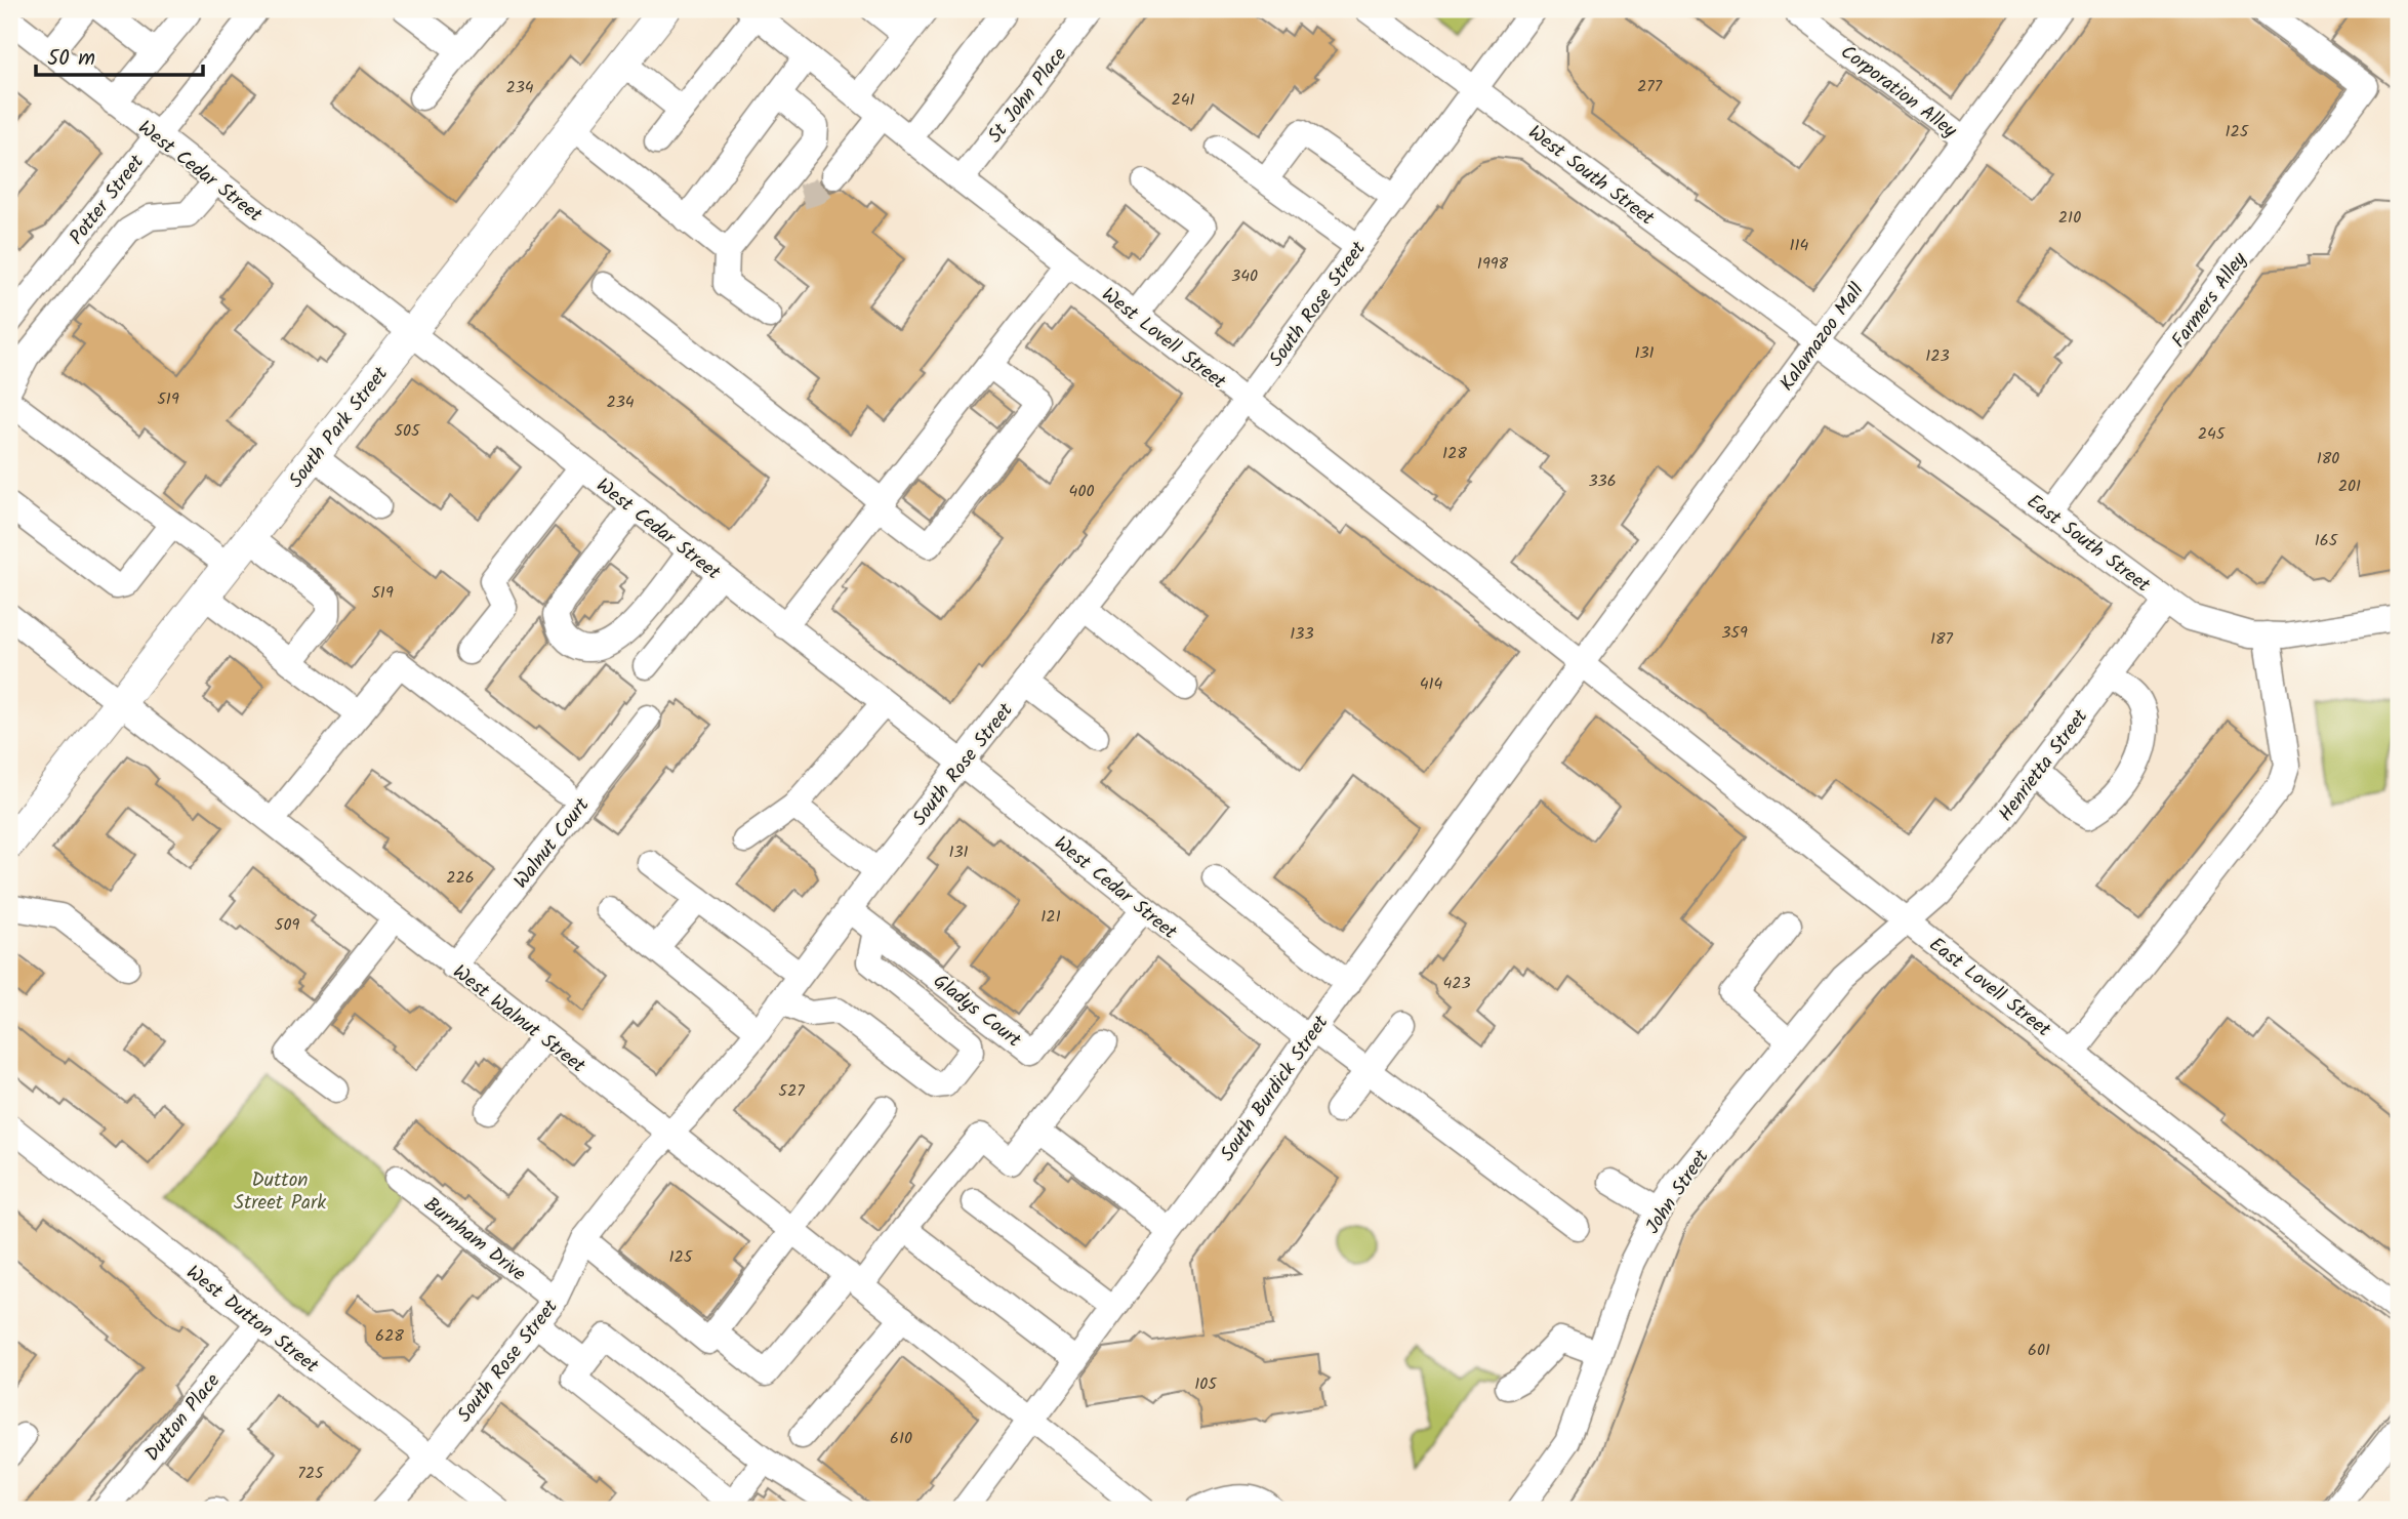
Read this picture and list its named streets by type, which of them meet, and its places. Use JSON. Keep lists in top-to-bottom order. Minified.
{"streets":{"main road":["South Park Street"],"street":["Corporation Alley","St John Place","West Cedar Street","West South Street","Potter Street","Farmers Alley","South Rose Street","Kalamazoo Mall","West Lovell Street","East South Street","Henrietta Street","Walnut Court","East Lovell Street","Gladys Court","West Walnut Street","South Burdick Street","John Street","Burnham Drive","West Dutton Street","Dutton Place"]},"crossings":[["Corporation Alley","Kalamazoo Mall"],["St John Place","West Lovell Street"],["West Cedar Street","Potter Street"],["West Cedar Street","South Rose Street"],["West Cedar Street","South Park Street"],["West Cedar Street","Gladys Court"],["West Cedar Street","South Burdick Street"],["West South Street","South Rose Street"],["West South Street","Kalamazoo Mall"],["West South Street","East South Street"],["Farmers Alley","East South Street"],["South Rose Street","West Lovell Street"],["South Rose Street","Gladys Court"],["South Rose Street","West Walnut Street"],["South Rose Street","Burnham Drive"],["South Rose Street","West Dutton Street"],["Kalamazoo Mall","West Lovell Street"],["Kalamazoo Mall","East South Street"],["Kalamazoo Mall","East Lovell Street"],["Kalamazoo Mall","South Burdick Street"],["West Lovell Street","East Lovell Street"],["West Lovell Street","South Burdick Street"],["South Park Street","West Walnut Street"],["East South Street","Henrietta Street"],["Henrietta Street","East Lovell Street"],["Henrietta Street","John Street"],["Walnut Court","West Walnut Street"],["East Lovell Street","South Burdick Street"],["East Lovell Street","John Street"],["West Walnut Street","South Burdick Street"],["West Dutton Street","Dutton Place"]],"parks":["Dutton Street Park"],"house_numbers":["277","234","241","125","210","114","1998","340","131","123","519","234","505","245","128","180","336","201","400","165","519","359","133","187","414","131","226","121","509","423","527","125","628","601","105","610","725"],"scale_bar":"50 m"}
